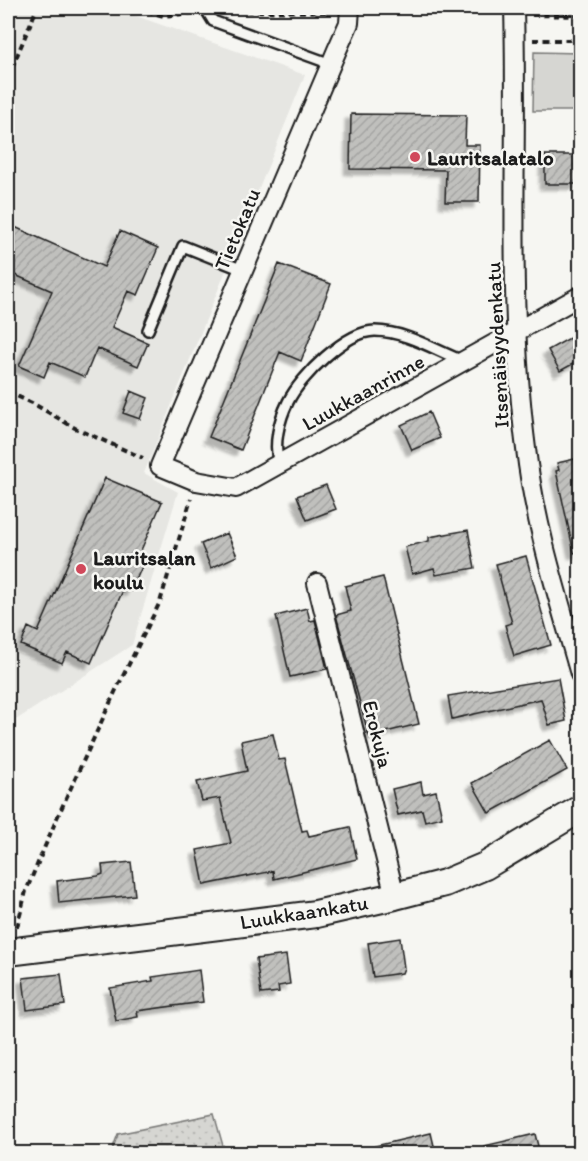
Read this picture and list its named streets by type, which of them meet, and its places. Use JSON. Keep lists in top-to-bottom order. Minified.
{"streets":{"street":["Tietokatu","Itsenäisyydenkatu","Luukkaanrinne","Erokuja","Luukkaankatu"]},"crossings":[["Tietokatu","Luukkaanrinne"],["Itsenäisyydenkatu","Luukkaanrinne"],["Erokuja","Luukkaankatu"]],"places":["Lauritsalatalo","Lauritsalan koulu"]}
